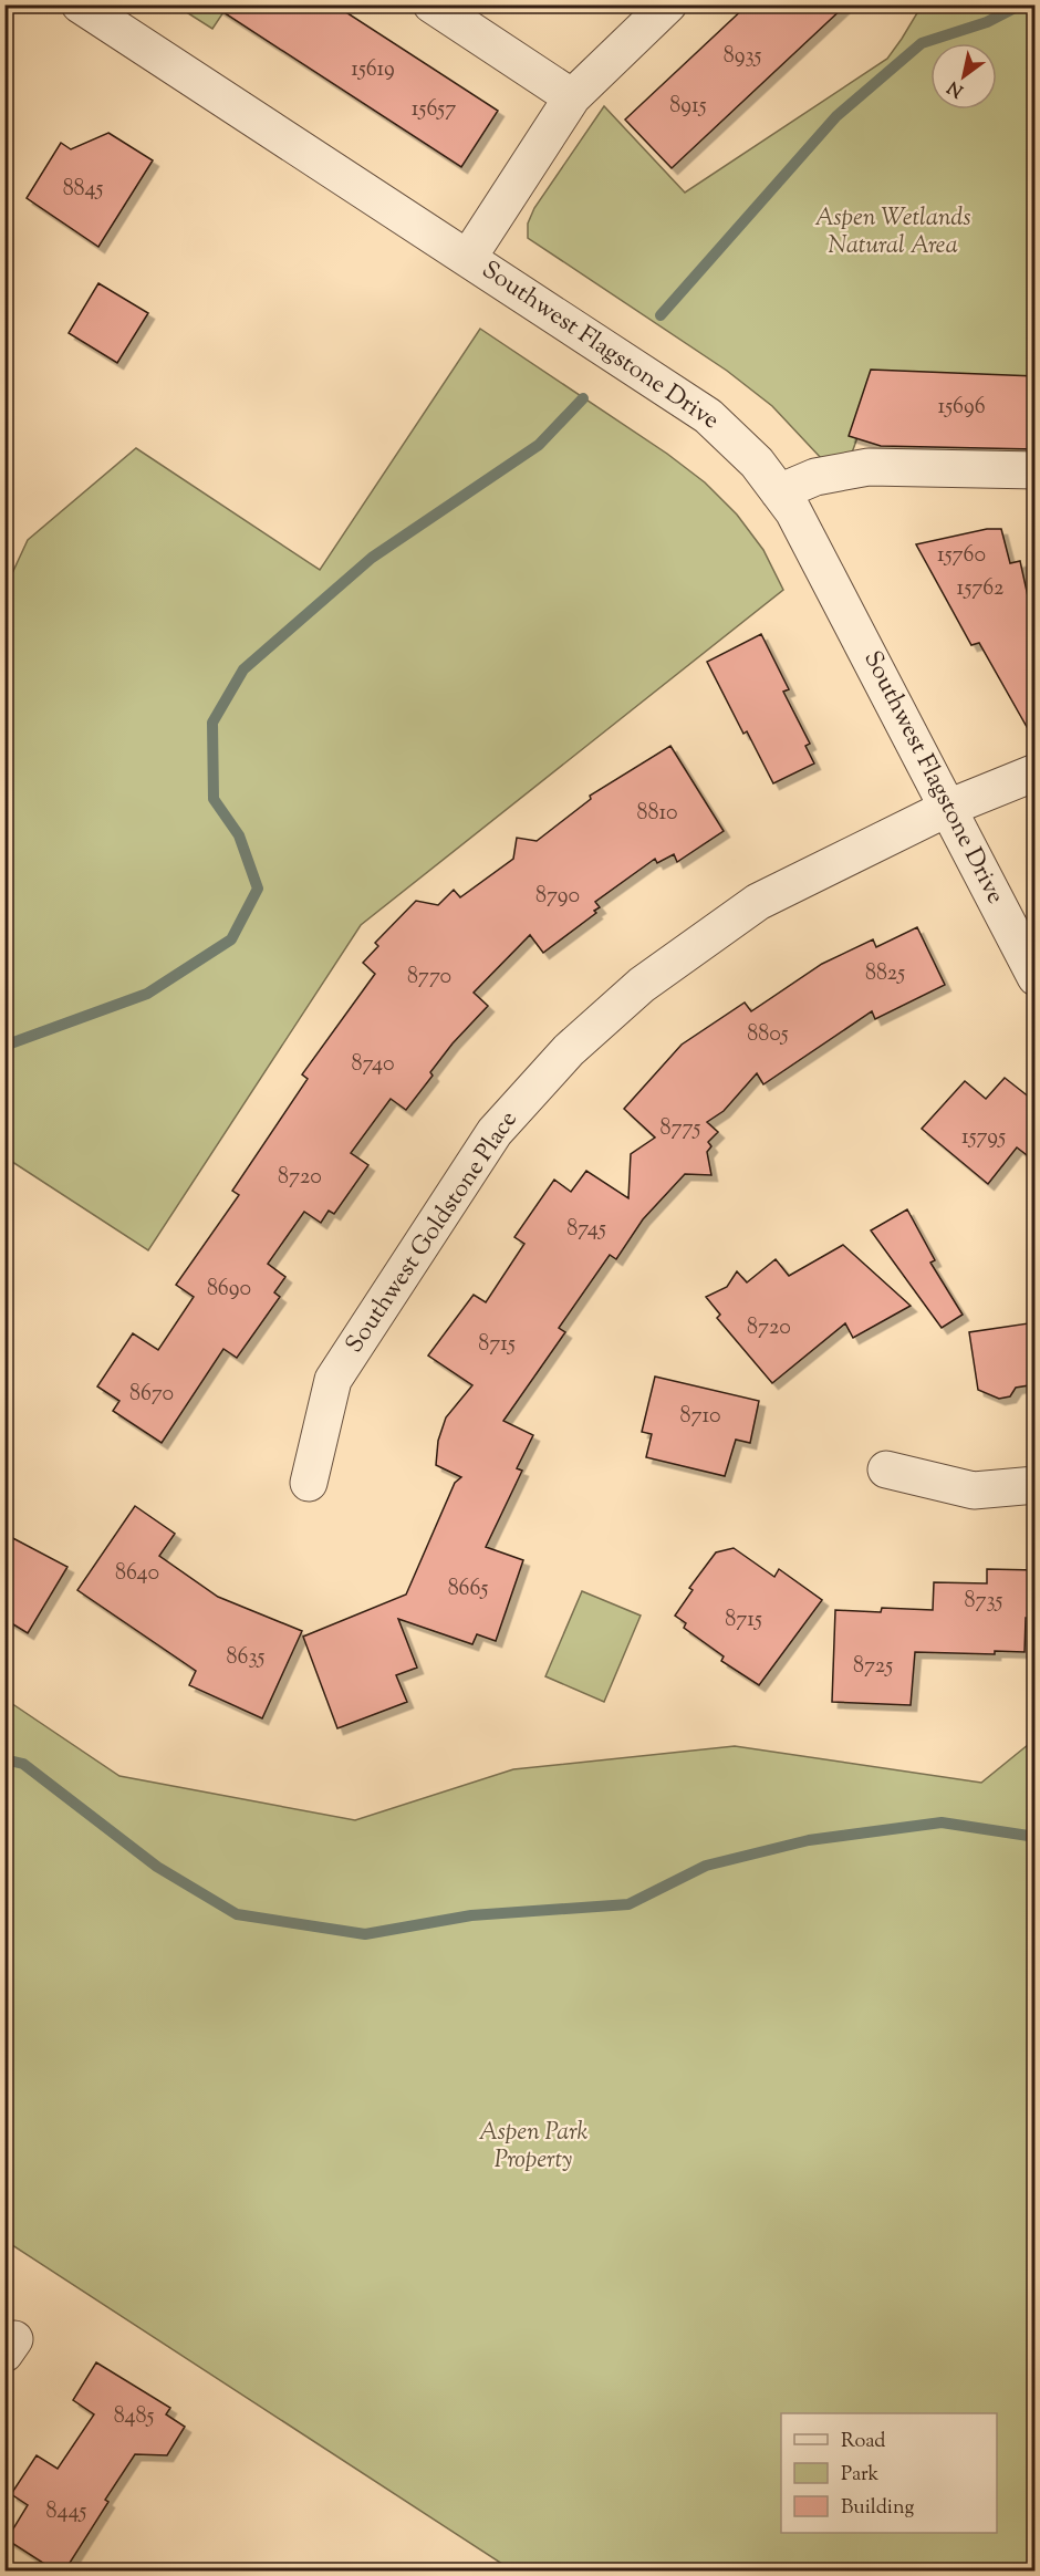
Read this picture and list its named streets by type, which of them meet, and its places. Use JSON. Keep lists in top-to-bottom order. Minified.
{"streets":{"street":["Southwest Flagstone Drive","Southwest Goldstone Place"]},"crossings":[["Southwest Flagstone Drive","Southwest Goldstone Place"]],"parks":["Aspen Wetlands Natural Area","Aspen Park Property"],"house_numbers":["8935","15619","8915","15657","8845","15696","15760","15762","8810","8790","8825","8770","8805","8740","8775","15795","8720","8745","8690","8720","8715","8670","8710","8640","8665","8735","8715","8635","8725","8485","8445"],"legend":["Road","Park","Building"],"north":"bottom left"}
